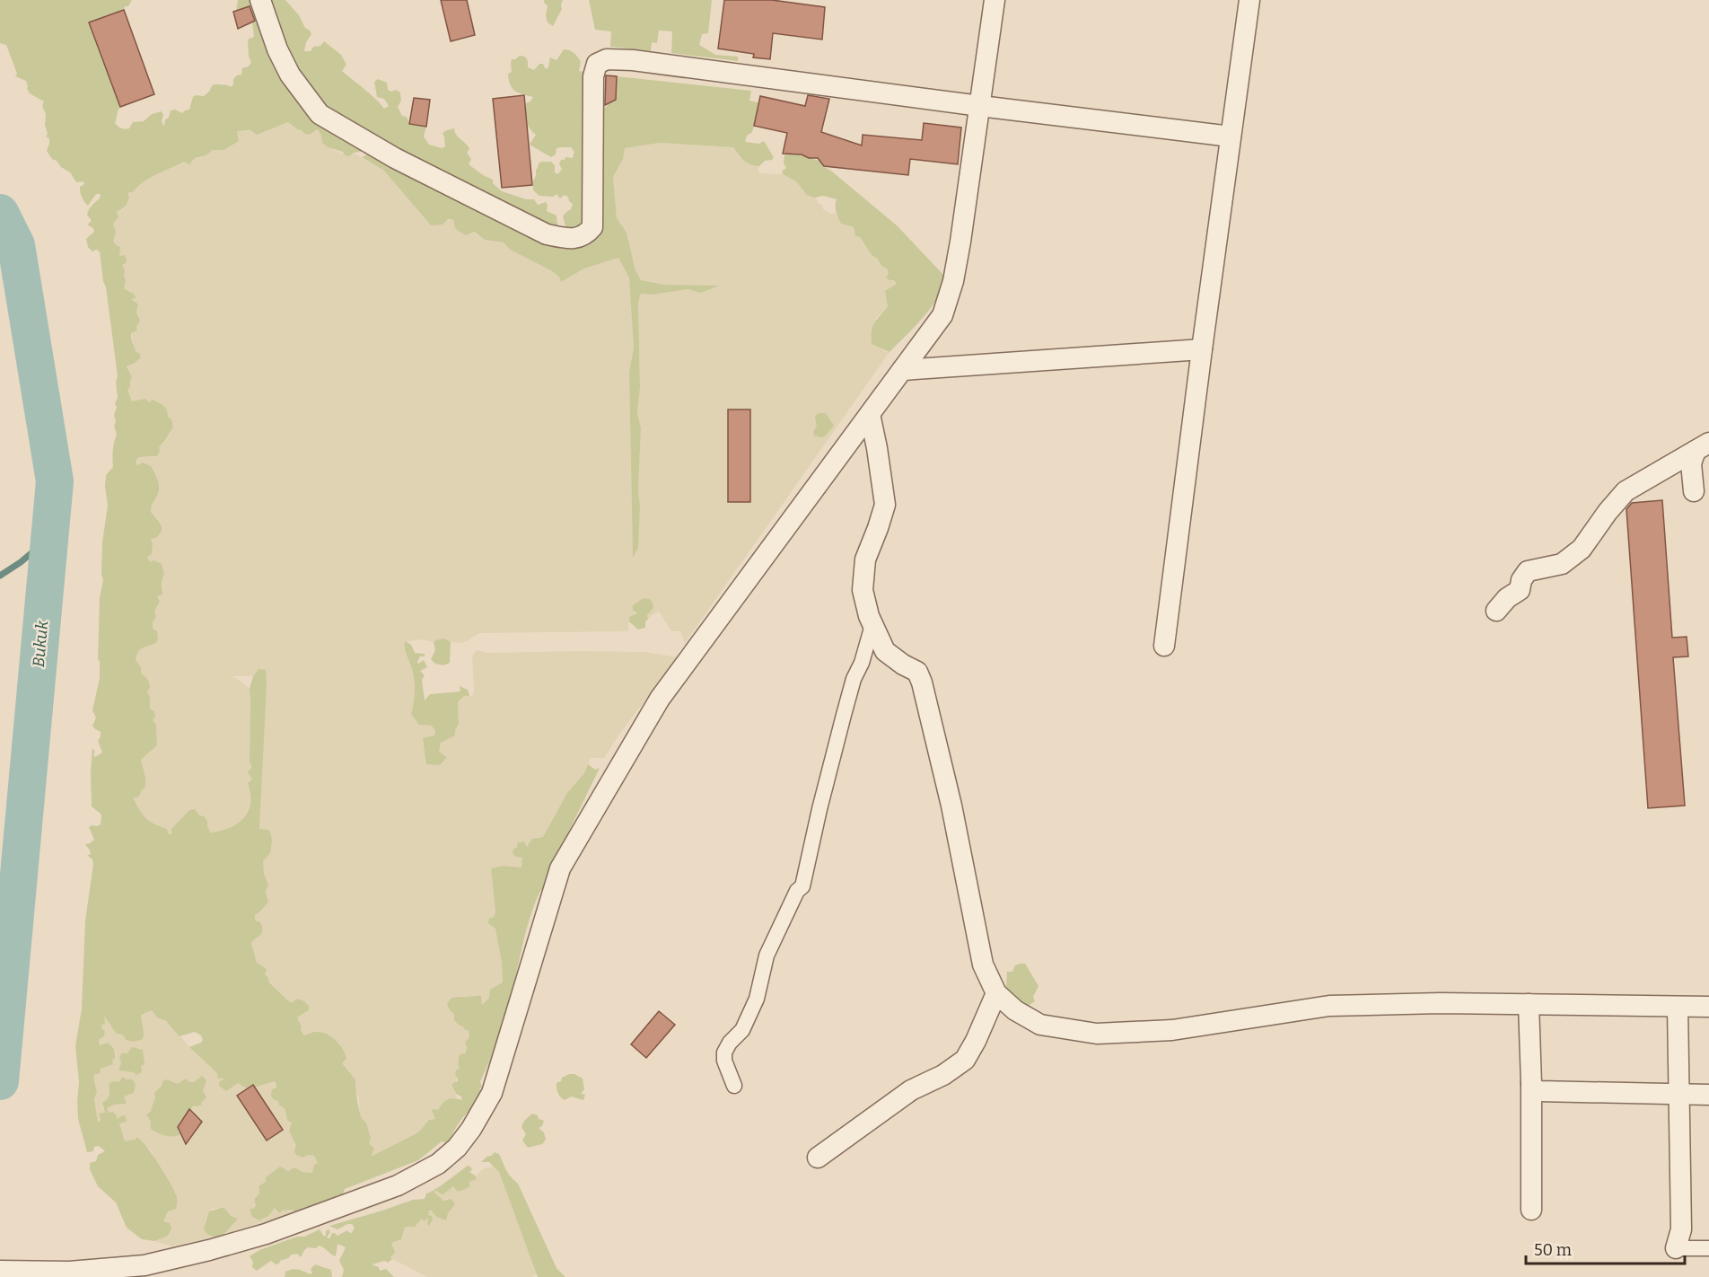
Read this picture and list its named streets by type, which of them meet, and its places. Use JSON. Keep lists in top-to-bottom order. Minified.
{"water":["Bukuk"],"scale_bar":"50 m"}
